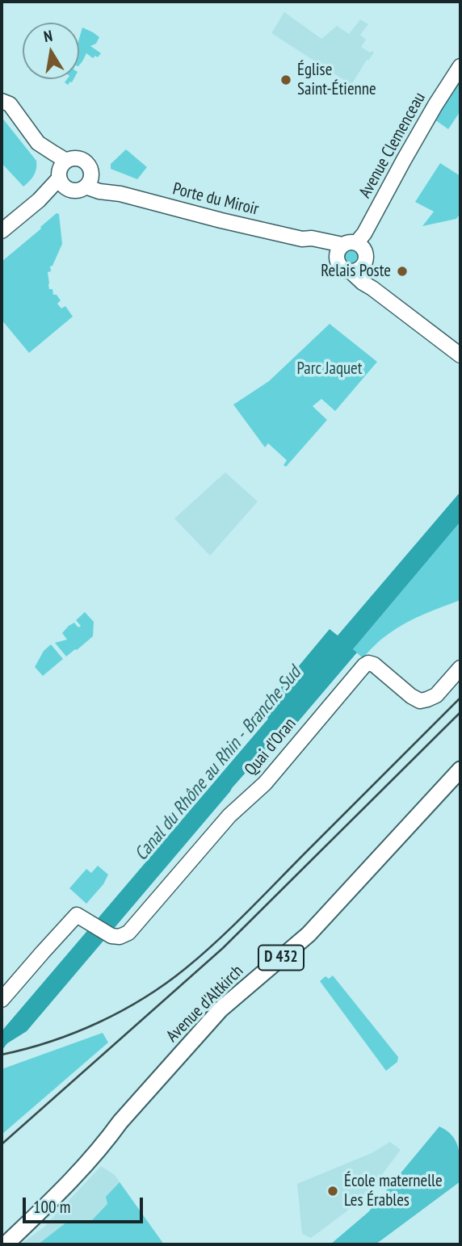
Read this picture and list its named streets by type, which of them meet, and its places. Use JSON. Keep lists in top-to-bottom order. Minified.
{"streets":{"main road":["D 432","Avenue d'Altkirch"],"street":["Avenue Clemenceau","Porte du Miroir","Quai d'Oran"]},"crossings":[["Avenue Clemenceau","Porte du Miroir"]],"water":["Canal du Rhône au Rhin - Branche Sud"],"parks":["Parc Jaquet"],"places":["Église Saint-Étienne","Relais Poste","École maternelle Les Érables"],"scale_bar":"100 m","north":"top"}
